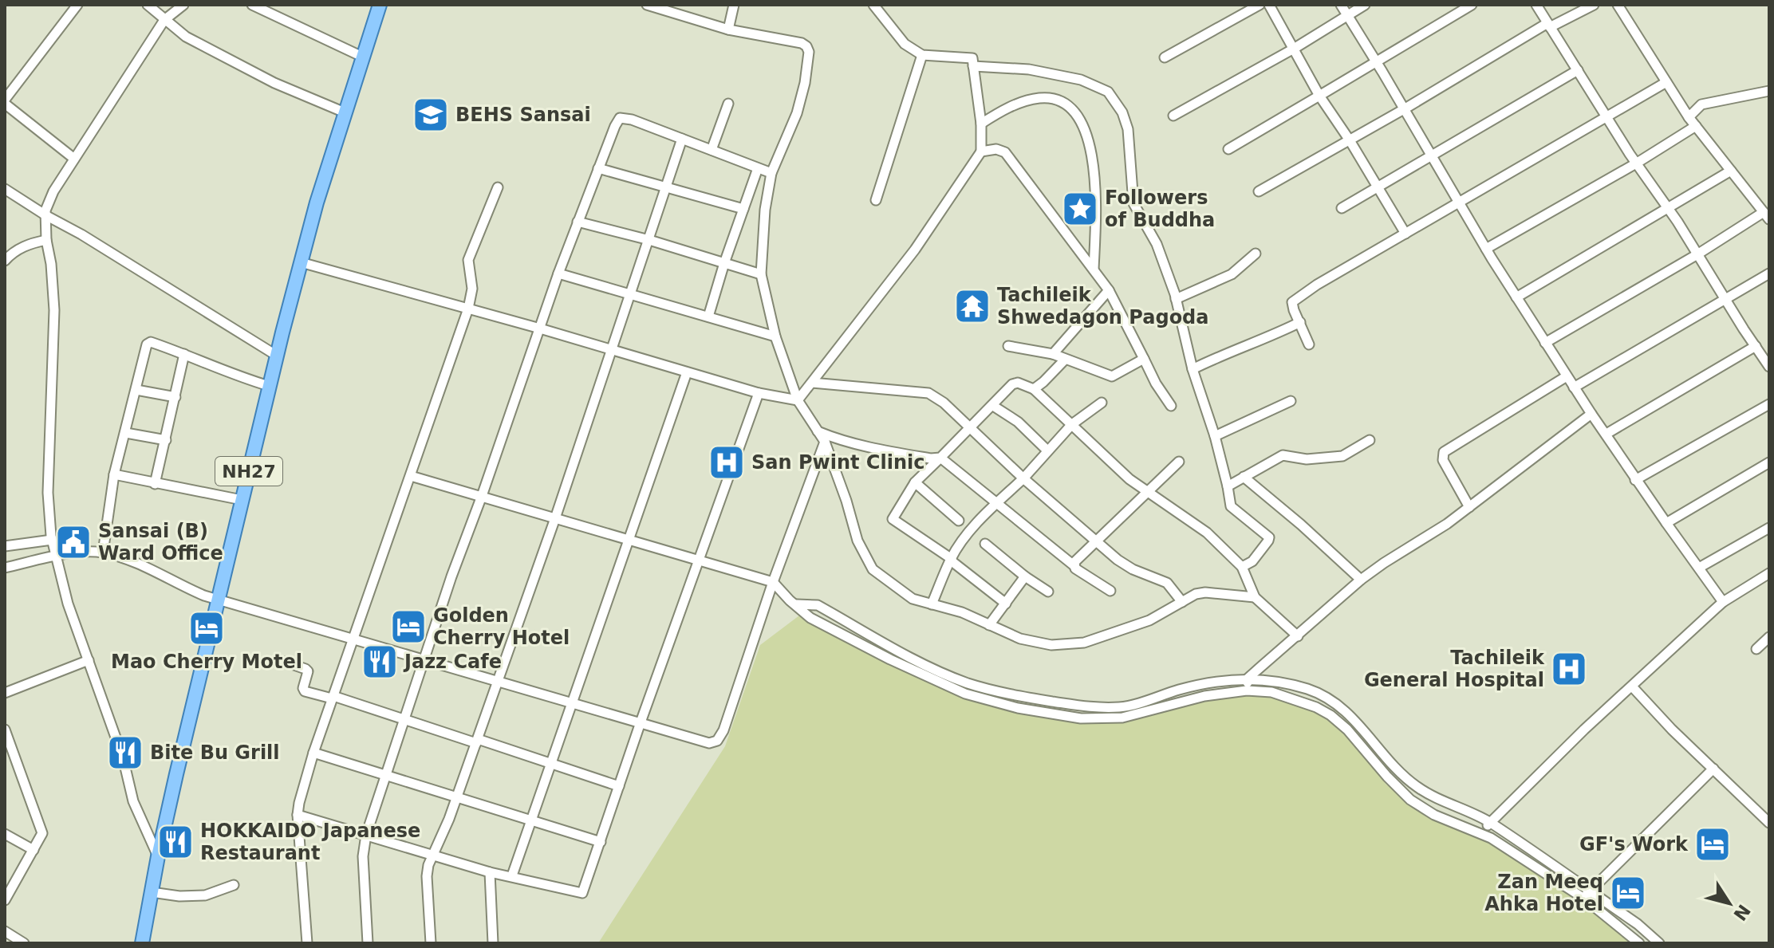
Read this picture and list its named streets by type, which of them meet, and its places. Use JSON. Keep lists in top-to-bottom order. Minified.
{"streets":{"main road":["NH27"]},"places":{"school or university":["BEHS Sansai"],"place":["Followers of Buddha"],"temple":["Tachileik Shwedagon Pagoda"],"hospital":["San Pwint Clinic","Tachileik General Hospital"],"public building":["Sansai (B) Ward Office"],"hotel":["Golden Cherry Hotel","Mao Cherry Motel","GF's Work","Zan Meeq Ahka Hotel"],"restaurant":["Jazz Cafe","Bite Bu Grill","HOKKAIDO Japanese Restaurant"]},"north":"bottom right"}
